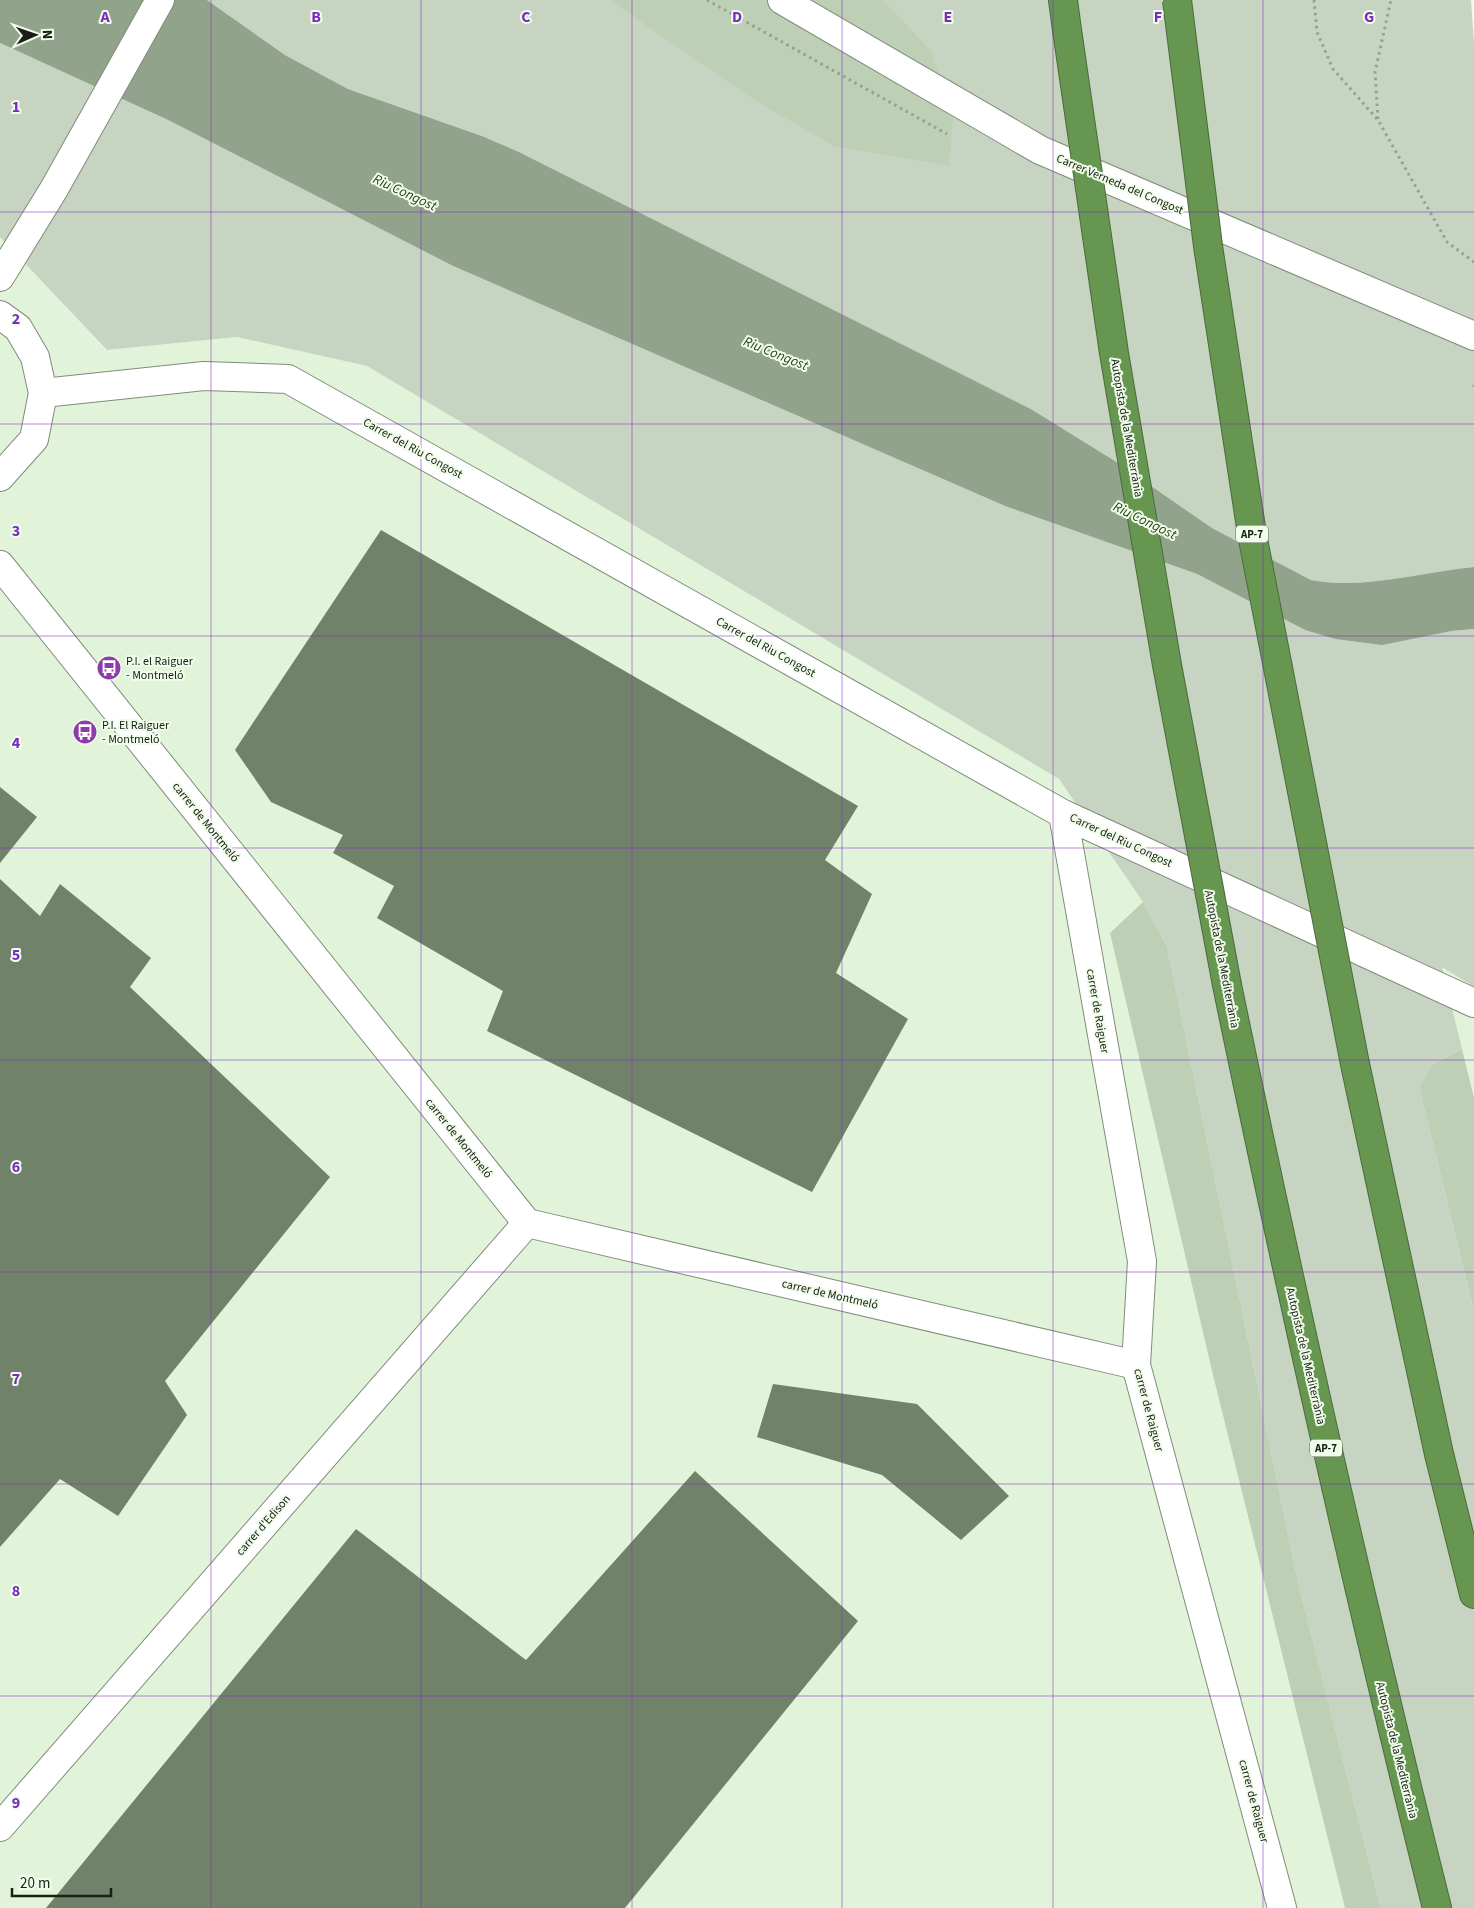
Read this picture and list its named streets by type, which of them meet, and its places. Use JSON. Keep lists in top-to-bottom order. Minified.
{"streets":{"highway":["Autopista de la Mediterrània","AP-7"],"street":["Carrer Verneda del Congost","Carrer del Riu Congost","carrer de Montmeló","carrer de Raiguer","carrer d'Edison"]},"crossings":[["Carrer del Riu Congost","carrer de Raiguer"],["carrer de Montmeló","carrer de Raiguer"],["carrer de Montmeló","carrer d'Edison"]],"water":["Riu Congost"],"places":{"bus stop":["P.I. el Raiguer - Montmeló","P.I. El Raiguer - Montmeló"]},"scale_bar":"20 m","north":"right","grid":{"columns":["A","B","C","D","E","F","G"],"rows":["1","2","3","4","5","6","7","8","9"]}}
